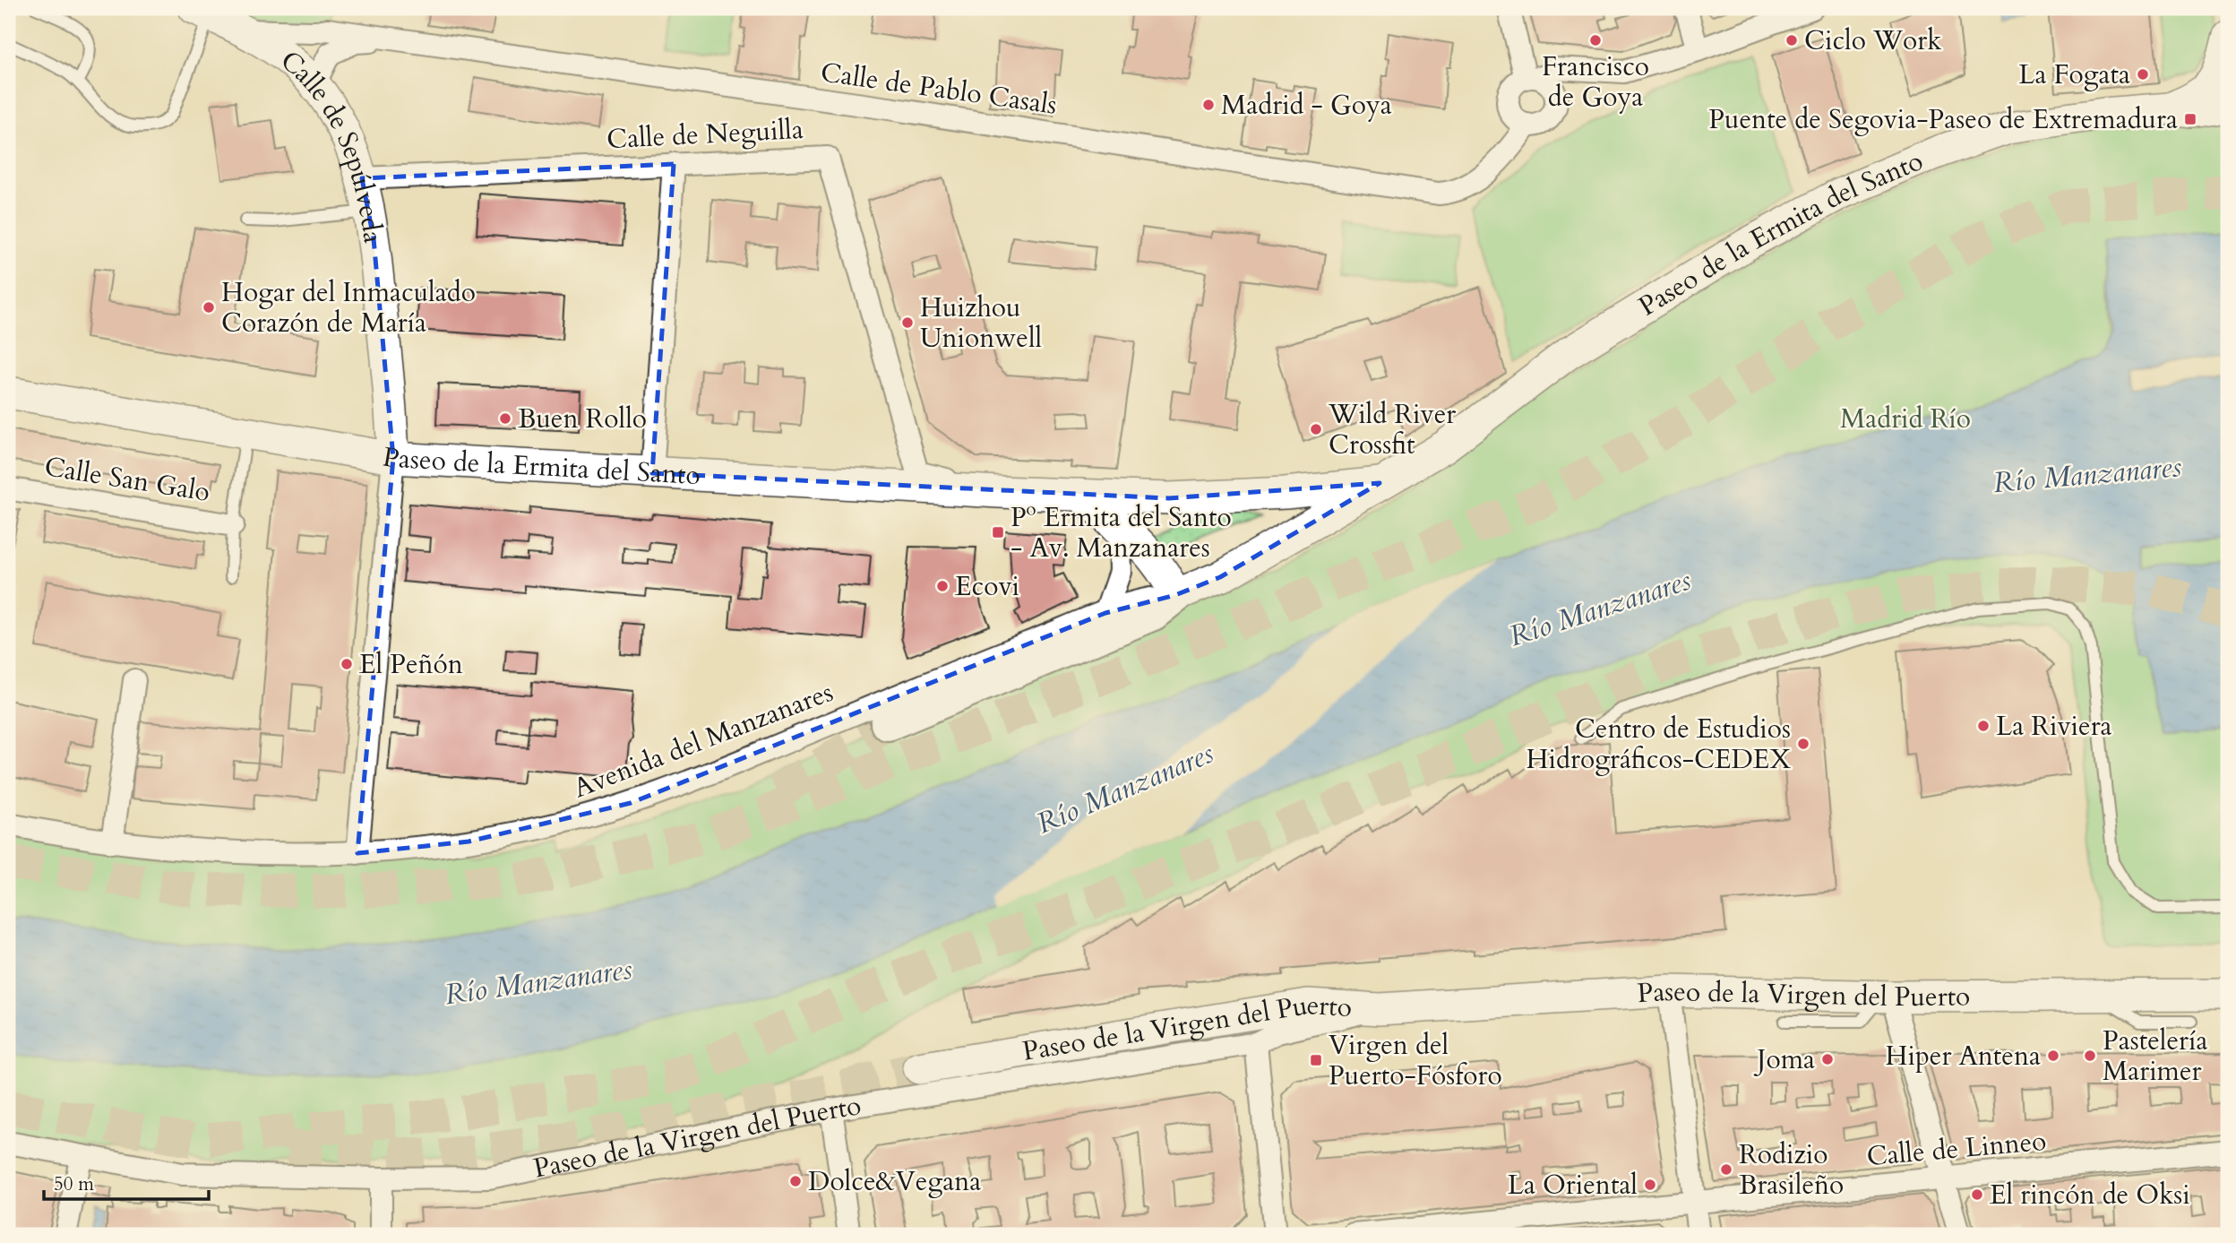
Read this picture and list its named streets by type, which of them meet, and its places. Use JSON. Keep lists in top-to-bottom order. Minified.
{"streets":{"street":["Calle de Pablo Casals","Calle de Neguilla","Calle de Sepúlveda","Paseo de la Ermita del Santo","Calle San Galo","Avenida del Manzanares","Paseo de la Virgen del Puerto","Calle de Linneo"]},"crossings":[["Calle de Pablo Casals","Calle de Sepúlveda"],["Calle de Neguilla","Calle de Sepúlveda"],["Calle de Neguilla","Paseo de la Ermita del Santo"],["Calle de Sepúlveda","Paseo de la Ermita del Santo"],["Paseo de la Ermita del Santo","Avenida del Manzanares"]],"water":["Río Manzanares"],"parks":["Madrid Río"],"places":{"other":["Francisco de Goya","Ciclo Work","La Fogata","Madrid - Goya","Hogar del Inmaculado Corazón de María","Huizhou Unionwell","Buen Rollo","Wild River Crossfit","Ecovi","El Peñón","La Riviera","Centro de Estudios Hidrográficos-CEDEX","Hiper Antena","Pastelería Marimer","Joma","Rodizio Brasileño","Dolce&Vegana","La Oriental","El rincón de Oksi"],"transit":["Puente de Segovia-Paseo de Extremadura","Pº Ermita del Santo - Av. Manzanares","Virgen del Puerto-Fósforo"]},"scale_bar":"50 m"}
